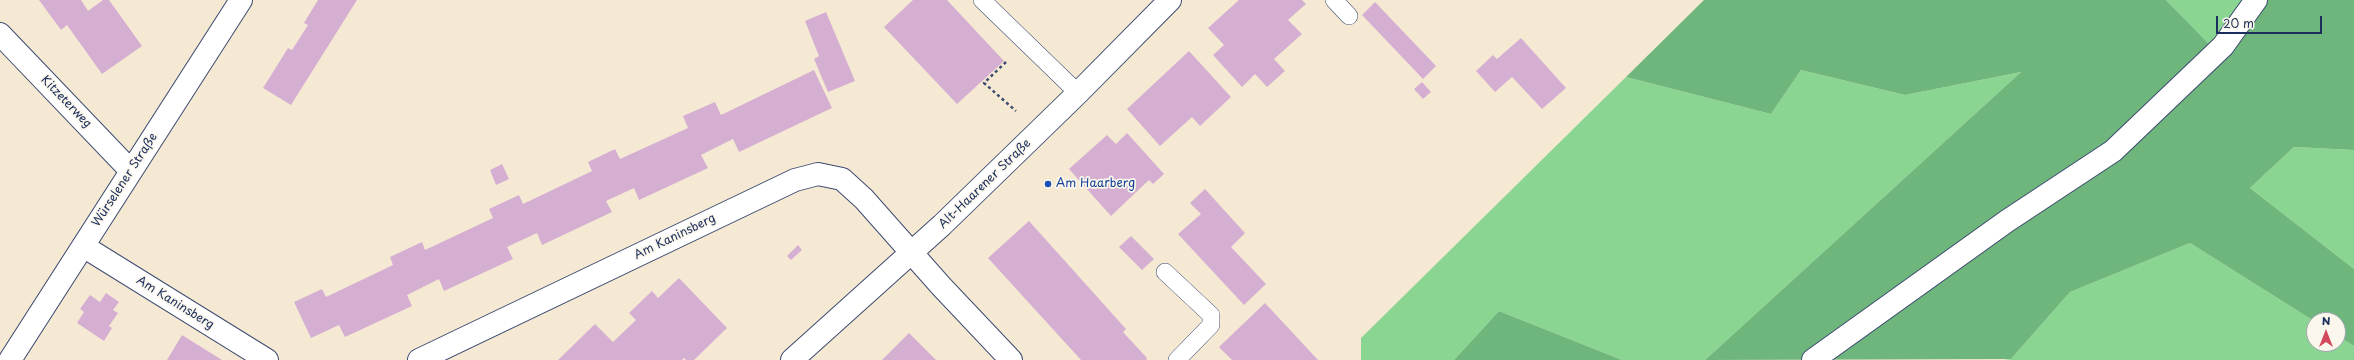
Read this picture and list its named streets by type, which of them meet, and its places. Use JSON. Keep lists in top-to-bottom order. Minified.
{"streets":{"street":["Kitzeterweg","Würselener Straße","Alt-Haarener Straße","Am Kaninsberg"]},"crossings":[["Kitzeterweg","Würselener Straße"],["Würselener Straße","Am Kaninsberg"],["Alt-Haarener Straße","Am Kaninsberg"]],"places":["Am Haarberg"],"scale_bar":"20 m","north":"top"}
